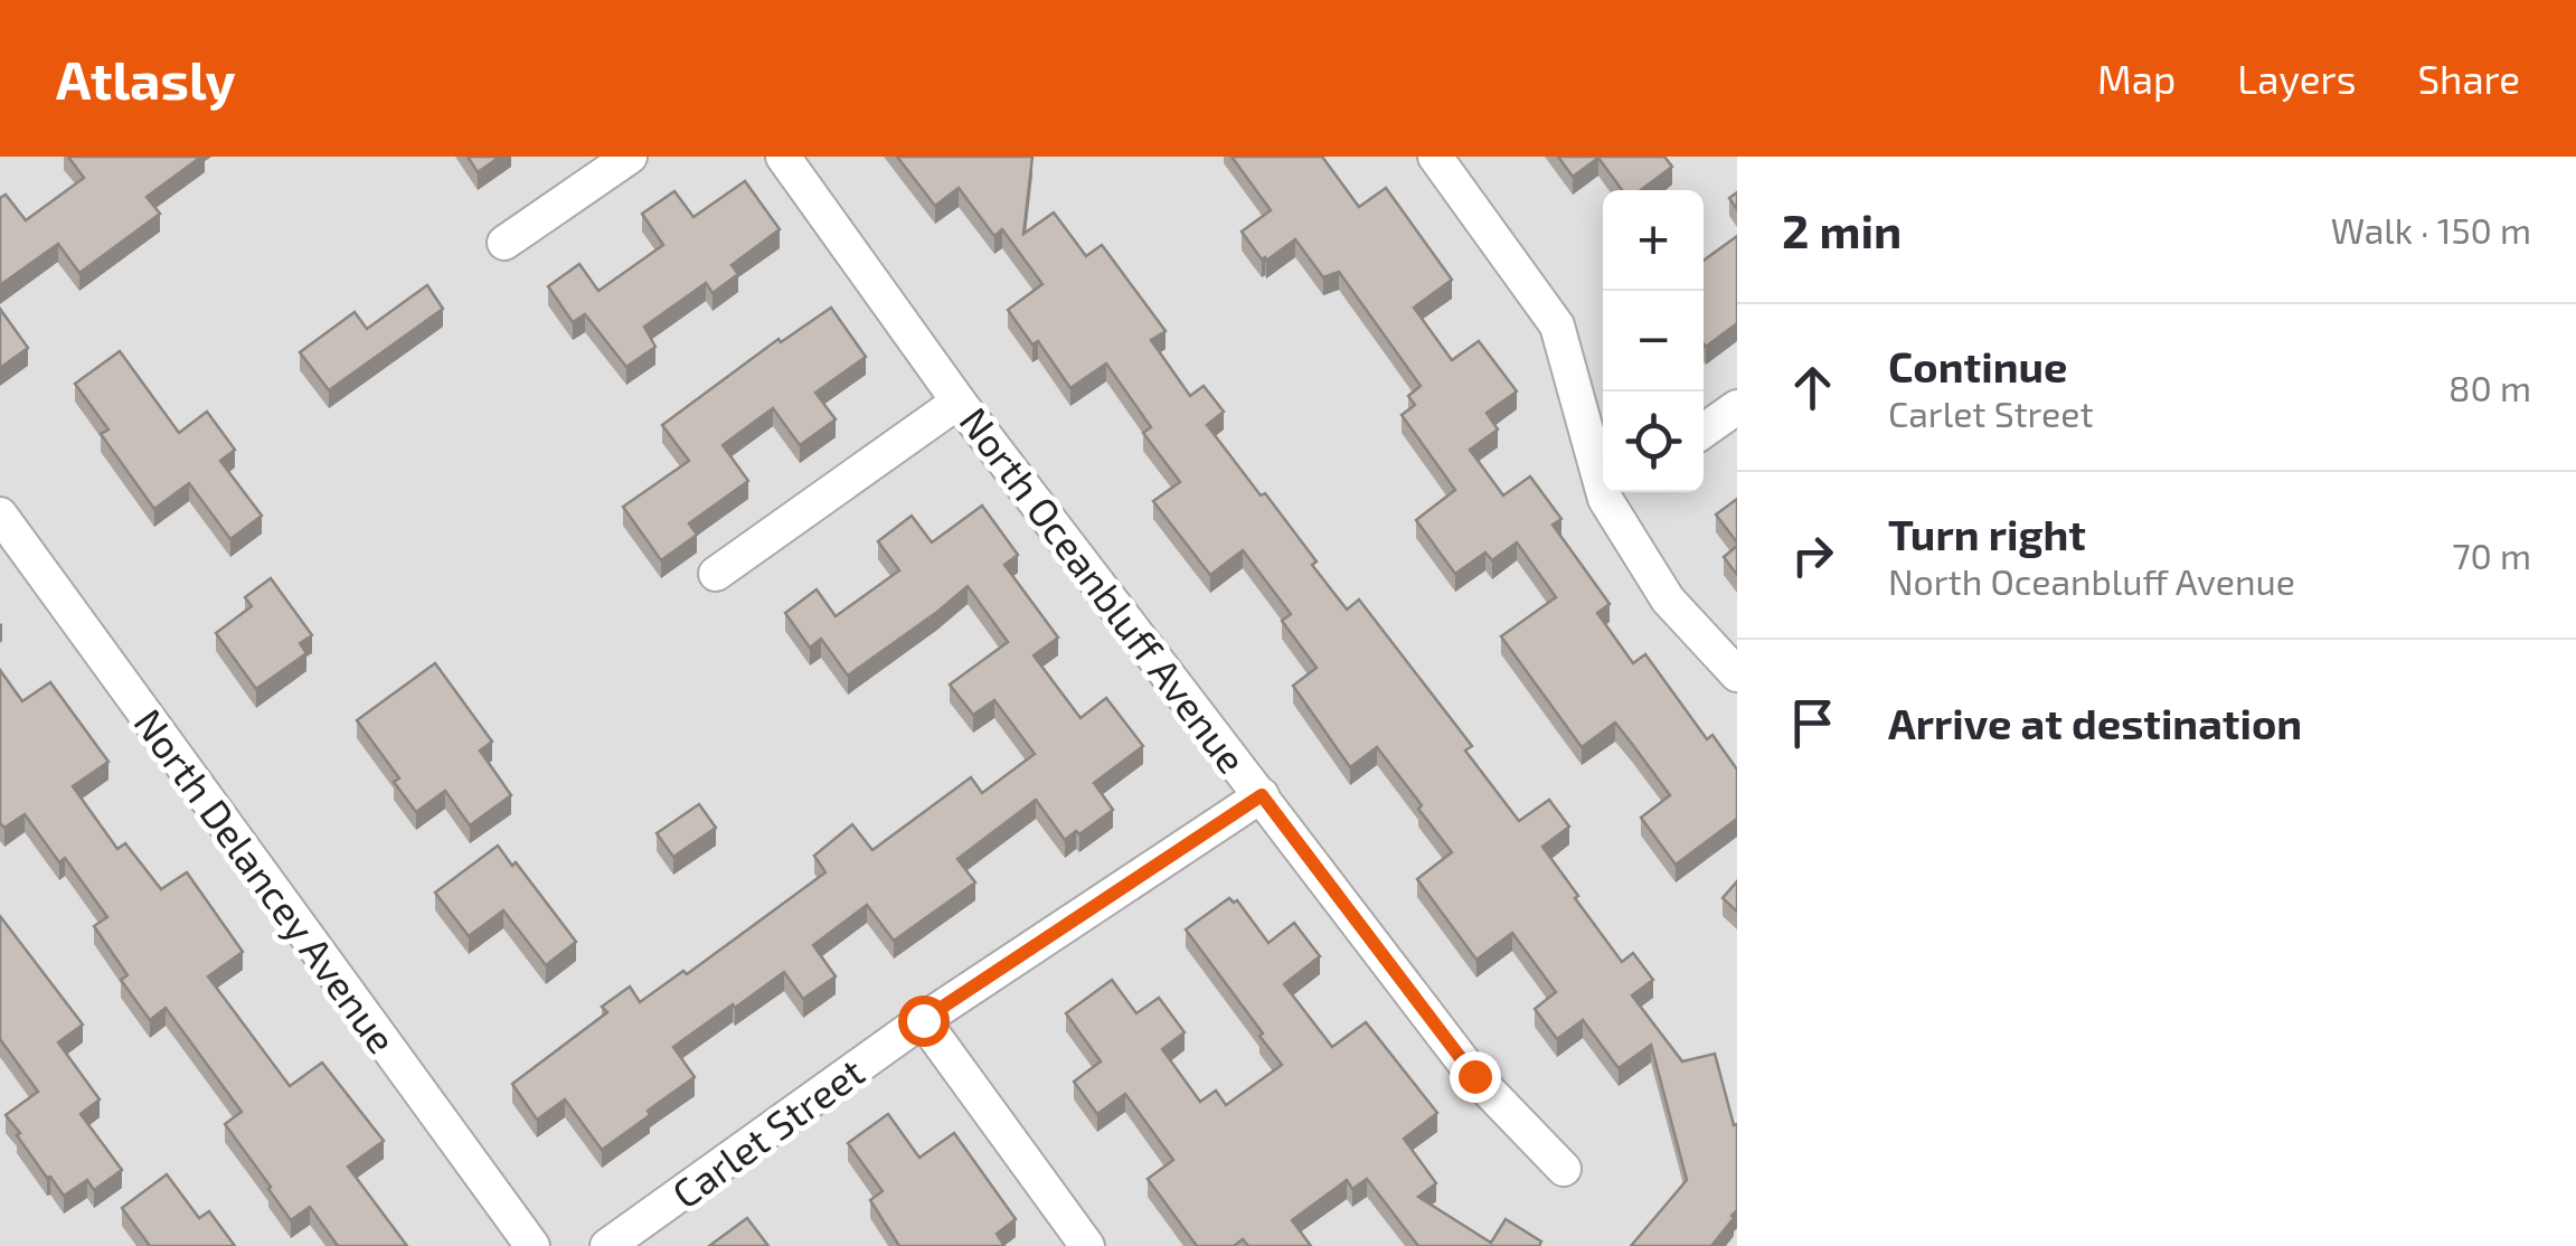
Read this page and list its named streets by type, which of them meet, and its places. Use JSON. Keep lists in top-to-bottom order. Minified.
{"streets":{"street":["North Oceanbluff Avenue","North Delancey Avenue","Carlet Street"]},"crossings":[["North Oceanbluff Avenue","Carlet Street"]],"page":{"header":"Atlasly","nav":["Map","Layers","Share"],"heading":["2 min","Walk · 150 m"],"map_buttons":["+","−"],"list":[["Continue","Carlet Street","80 m"],["Turn right","North Oceanbluff Avenue","70 m"],"Arrive at destination"]}}
